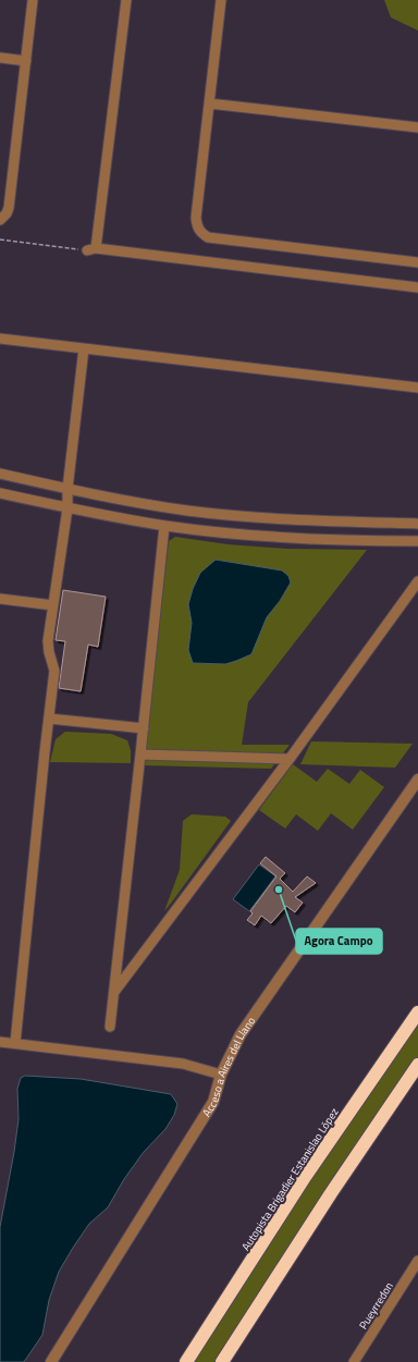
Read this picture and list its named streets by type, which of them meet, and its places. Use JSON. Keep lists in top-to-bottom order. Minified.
{"streets":{"highway":["Autopista Brigadier Estanislao López"],"street":["Acceso a Aires del Llano","Pueyrredon"]},"places":["Agora Campo"]}
